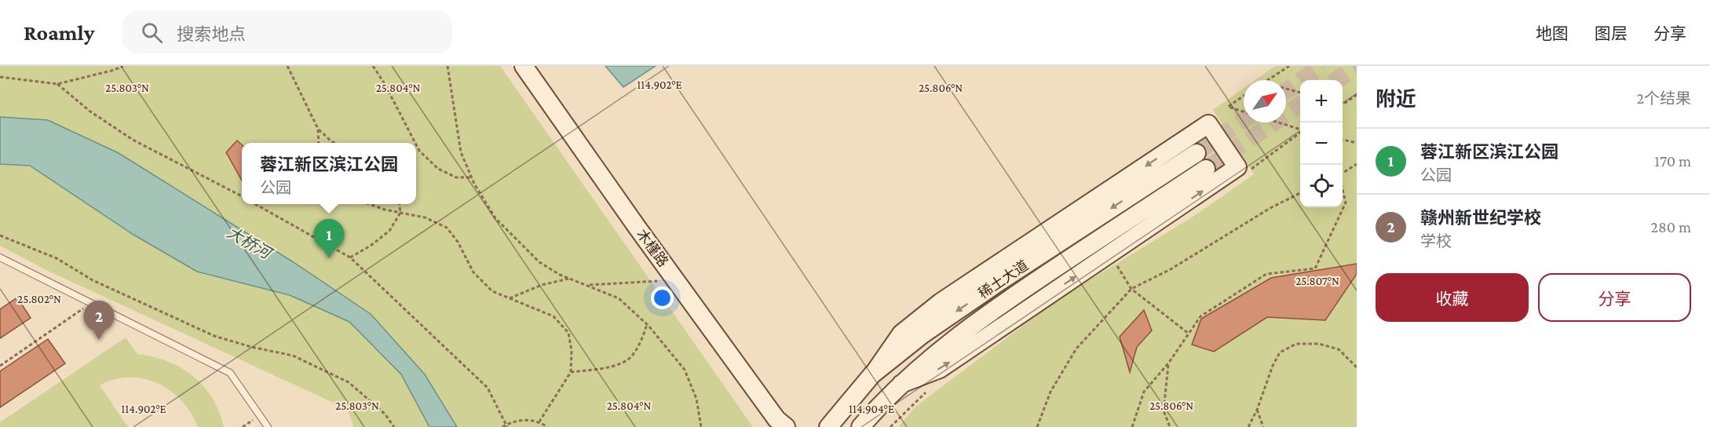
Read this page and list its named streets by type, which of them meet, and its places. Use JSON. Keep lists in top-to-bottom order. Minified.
{"streets":{"street":["木槿路","稀土大道"]},"water":["大桥河"],"north":"top right","page":{"header":"Roamly","search":"搜索地点","nav":["地图","图层","分享"],"heading":["附近","2个结果"],"map_buttons":["+","−"],"list":[{"mark":"1","name":"蓉江新区滨江公园","note":"公园","value":"170 m"},{"mark":"2","name":"赣州新世纪学校","note":"学校","value":"280 m"}],"popup":["蓉江新区滨江公园","公园"],"pins":["1","2"],"buttons":["收藏","分享"]},"coordinates":["114.902°E","25.803°N","25.804°N","25.806°N","25.807°N","25.802°N","114.904°E"]}
